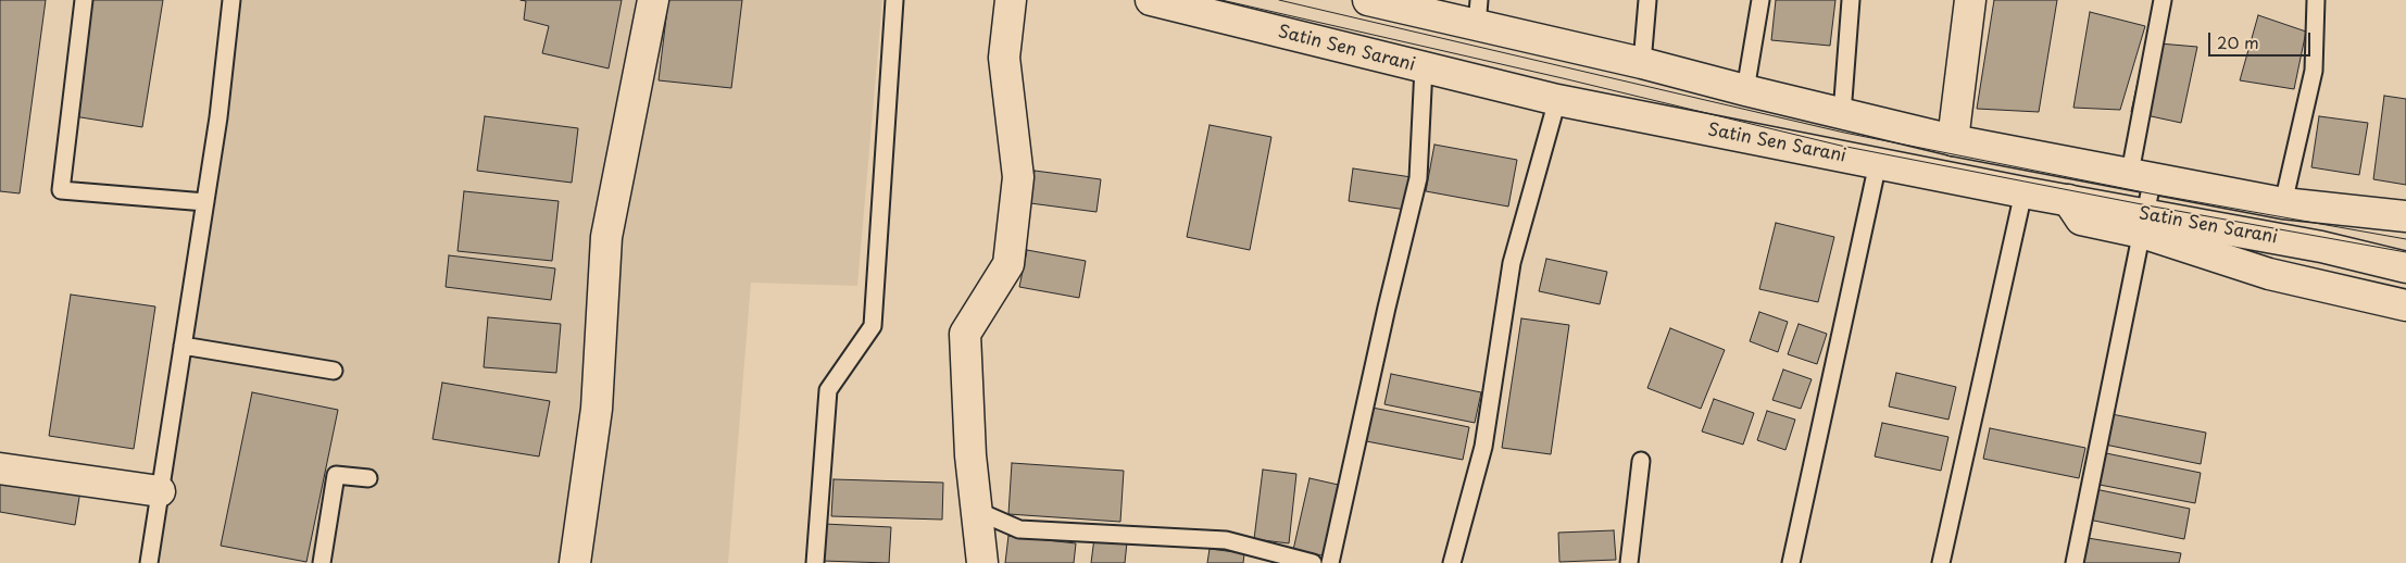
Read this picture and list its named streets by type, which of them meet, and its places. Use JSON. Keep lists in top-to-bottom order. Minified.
{"streets":{"main road":["Satin Sen Sarani"]},"scale_bar":"20 m"}
